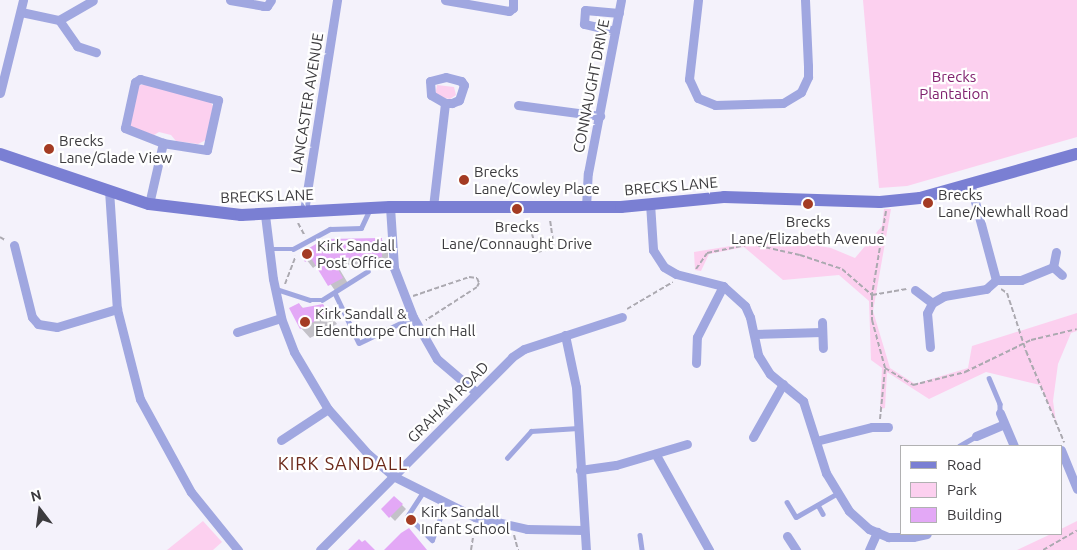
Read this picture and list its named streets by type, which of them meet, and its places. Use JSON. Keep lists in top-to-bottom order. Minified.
{"streets":{"street":["CONNAUGHT DRIVE","LANCASTER AVENUE","BRECKS LANE","GRAHAM ROAD"]},"crossings":[["CONNAUGHT DRIVE","BRECKS LANE"],["LANCASTER AVENUE","BRECKS LANE"]],"districts":["KIRK SANDALL"],"parks":["Brecks Plantation"],"places":["Brecks Lane/Glade View","Brecks Lane/Cowley Place","Brecks Lane/Newhall Road","Brecks Lane/Elizabeth Avenue","Brecks Lane/Connaught Drive","Kirk Sandall Post Office","Kirk Sandall & Edenthorpe Church Hall","Kirk Sandall Infant School"],"legend":["Road","Park","Building"],"north":"top"}
